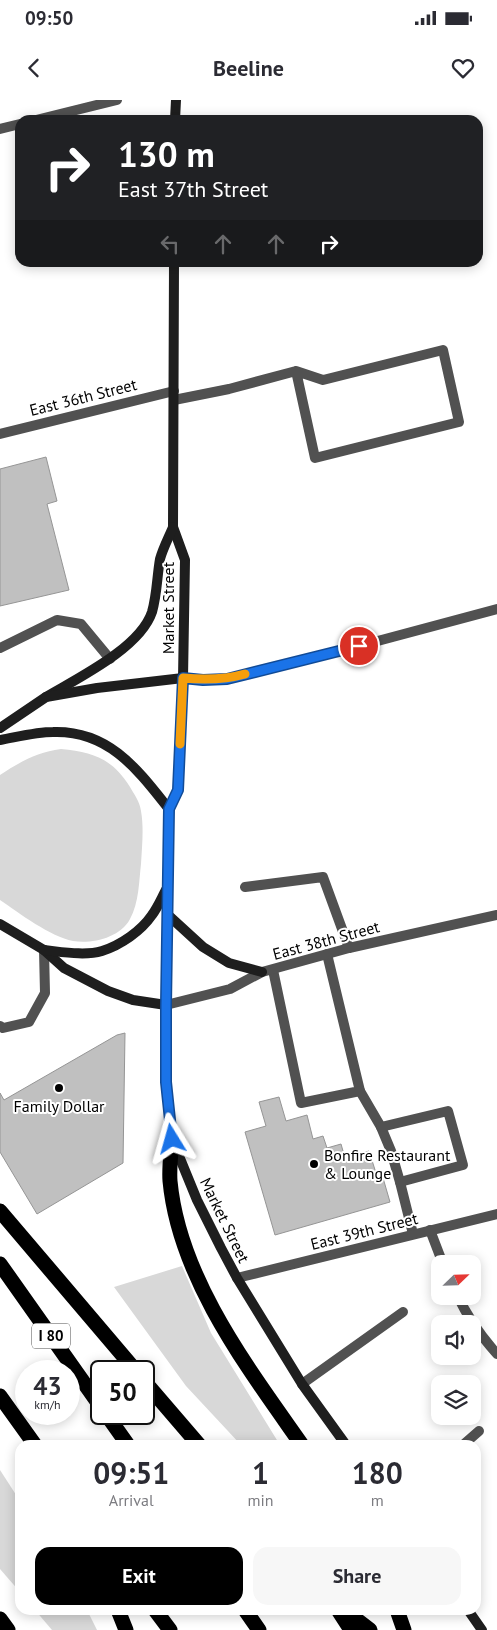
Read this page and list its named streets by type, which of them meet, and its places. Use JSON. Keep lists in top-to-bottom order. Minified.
{"streets":{"highway":["I 80"],"main road":["Market Street"],"street":["East 36th Street","East 38th Street","East 39th Street"]},"crossings":[["East 36th Street","Market Street"],["Market Street","East 38th Street"],["Market Street","East 39th Street"]],"places":["Family Dollar","Bonfire Restaurant & Lounge"],"north":"top right","page":{"status":"09:50","header":"Beeline","turn":["130 m","East 37th Street"],"speed":"43 km/h","limit":"50","eta":["09:51","Arrival","1","min","180","m"],"buttons":["Exit","Share"]}}
